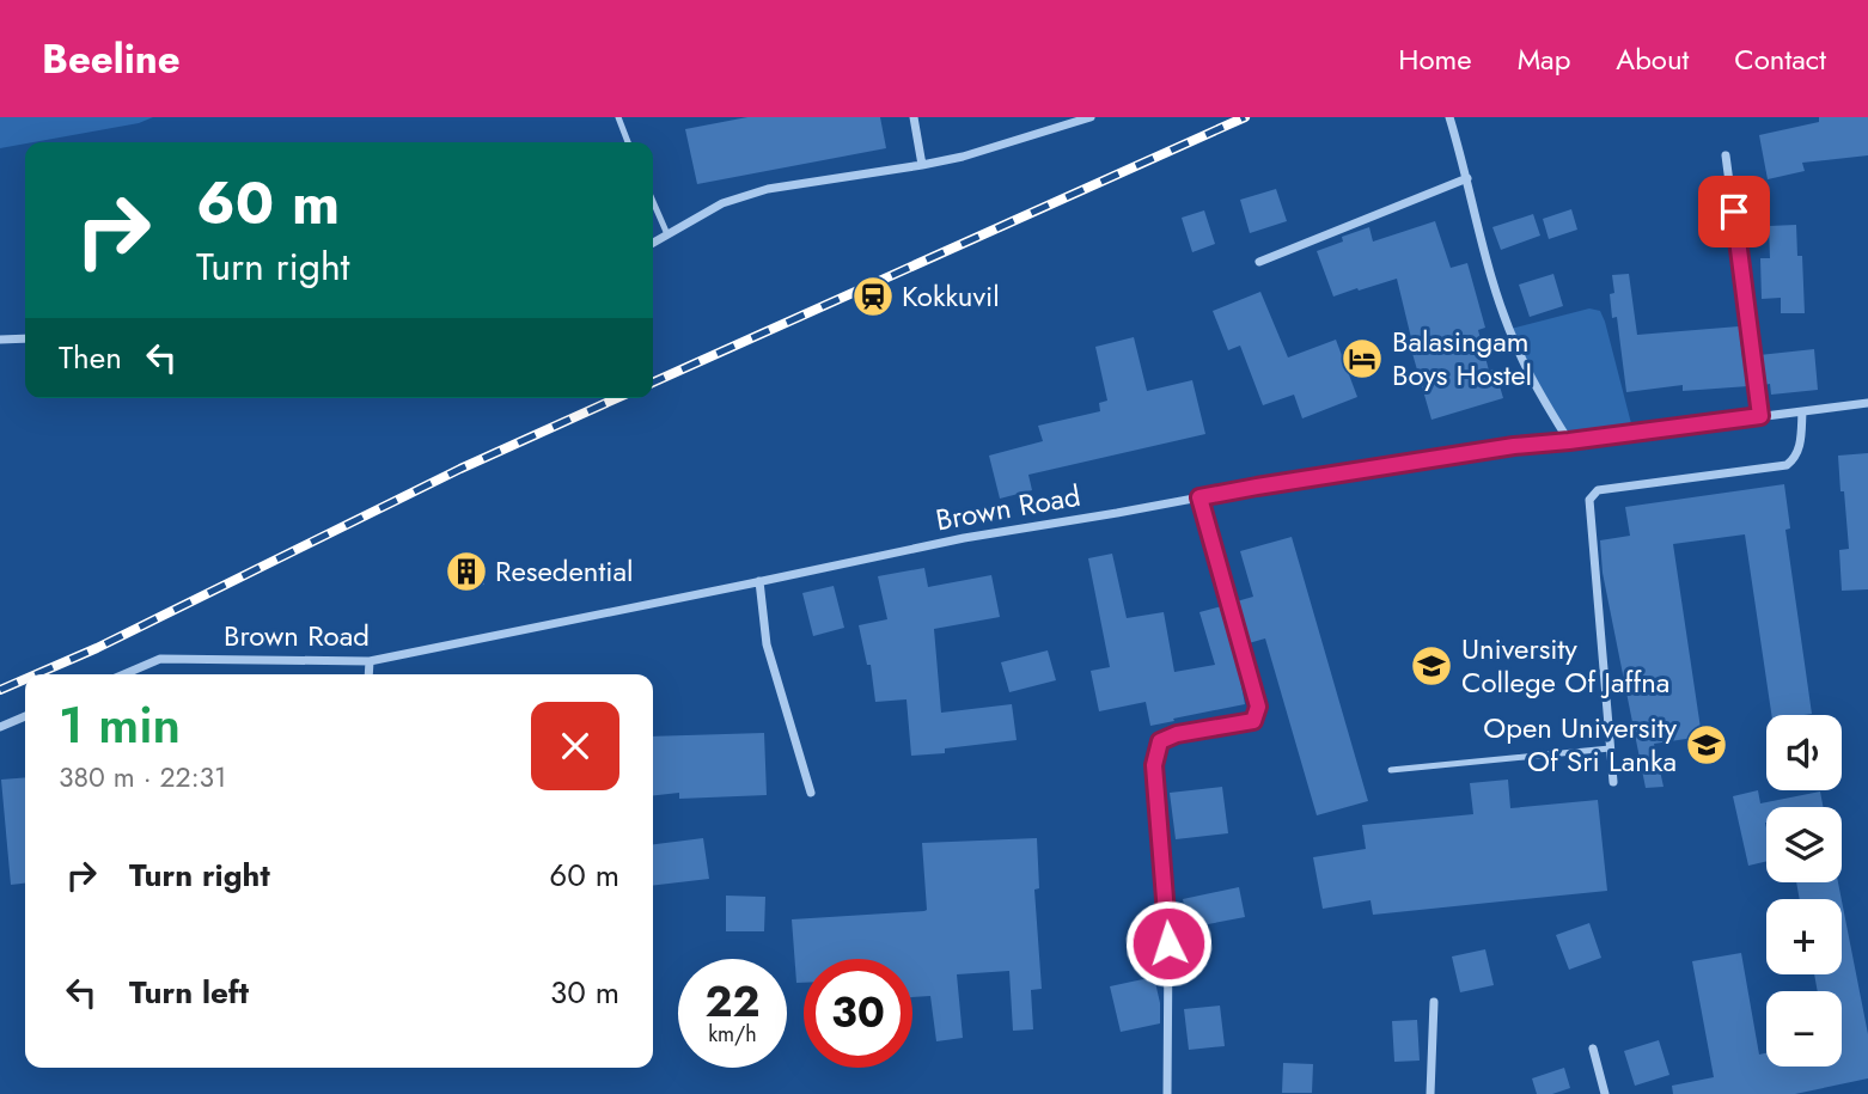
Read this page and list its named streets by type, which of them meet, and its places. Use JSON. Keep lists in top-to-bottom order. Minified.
{"streets":{"street":["Brown Road"]},"places":{"station":["Kokkuvil"],"hotel":["Balasingam Boys Hostel"],"building":["Resedential"],"school or university":["University College Of Jaffna","Open University Of Sri Lanka"]},"page":{"header":"Beeline","nav":["Home","Map","About","Contact"],"turn":["60 m","Turn right"],"then":"Then","heading":["1 min","380 m · 22:31"],"map_buttons":["+","−"],"list":[{"name":"Turn right","value":"60 m"},{"name":"Turn left","value":"30 m"}],"speed":"22 km/h","limit":"30"}}
